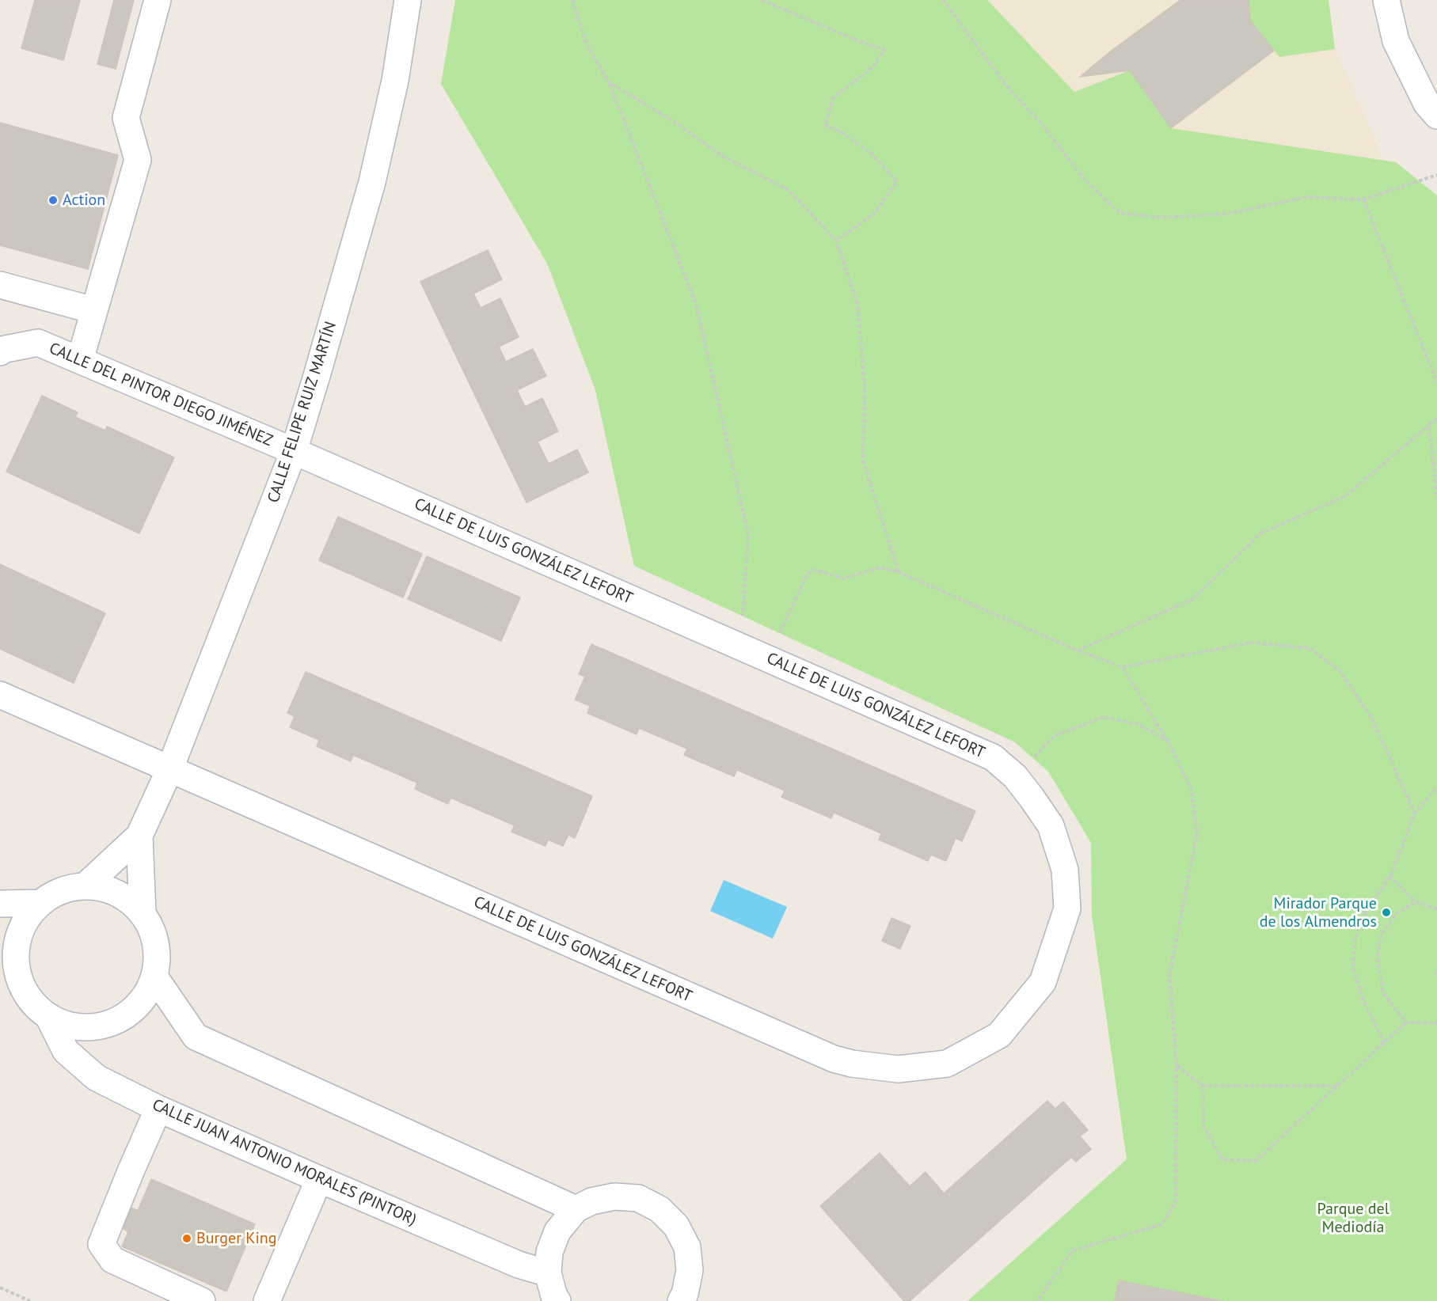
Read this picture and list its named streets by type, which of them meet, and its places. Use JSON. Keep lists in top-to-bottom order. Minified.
{"streets":{"street":["CALLE DEL PINTOR DIEGO JIMÉNEZ","CALLE FELIPE RUIZ MARTÍN","CALLE DE LUIS GONZÁLEZ LEFORT","CALLE JUAN ANTONIO MORALES (PINTOR)"]},"crossings":[["CALLE DEL PINTOR DIEGO JIMÉNEZ","CALLE FELIPE RUIZ MARTÍN"],["CALLE DEL PINTOR DIEGO JIMÉNEZ","CALLE DE LUIS GONZÁLEZ LEFORT"],["CALLE FELIPE RUIZ MARTÍN","CALLE DE LUIS GONZÁLEZ LEFORT"],["CALLE FELIPE RUIZ MARTÍN","CALLE JUAN ANTONIO MORALES (PINTOR)"]],"parks":["Parque del Mediodía"],"places":["Action","Mirador Parque de los Almendros","Burger King"]}
